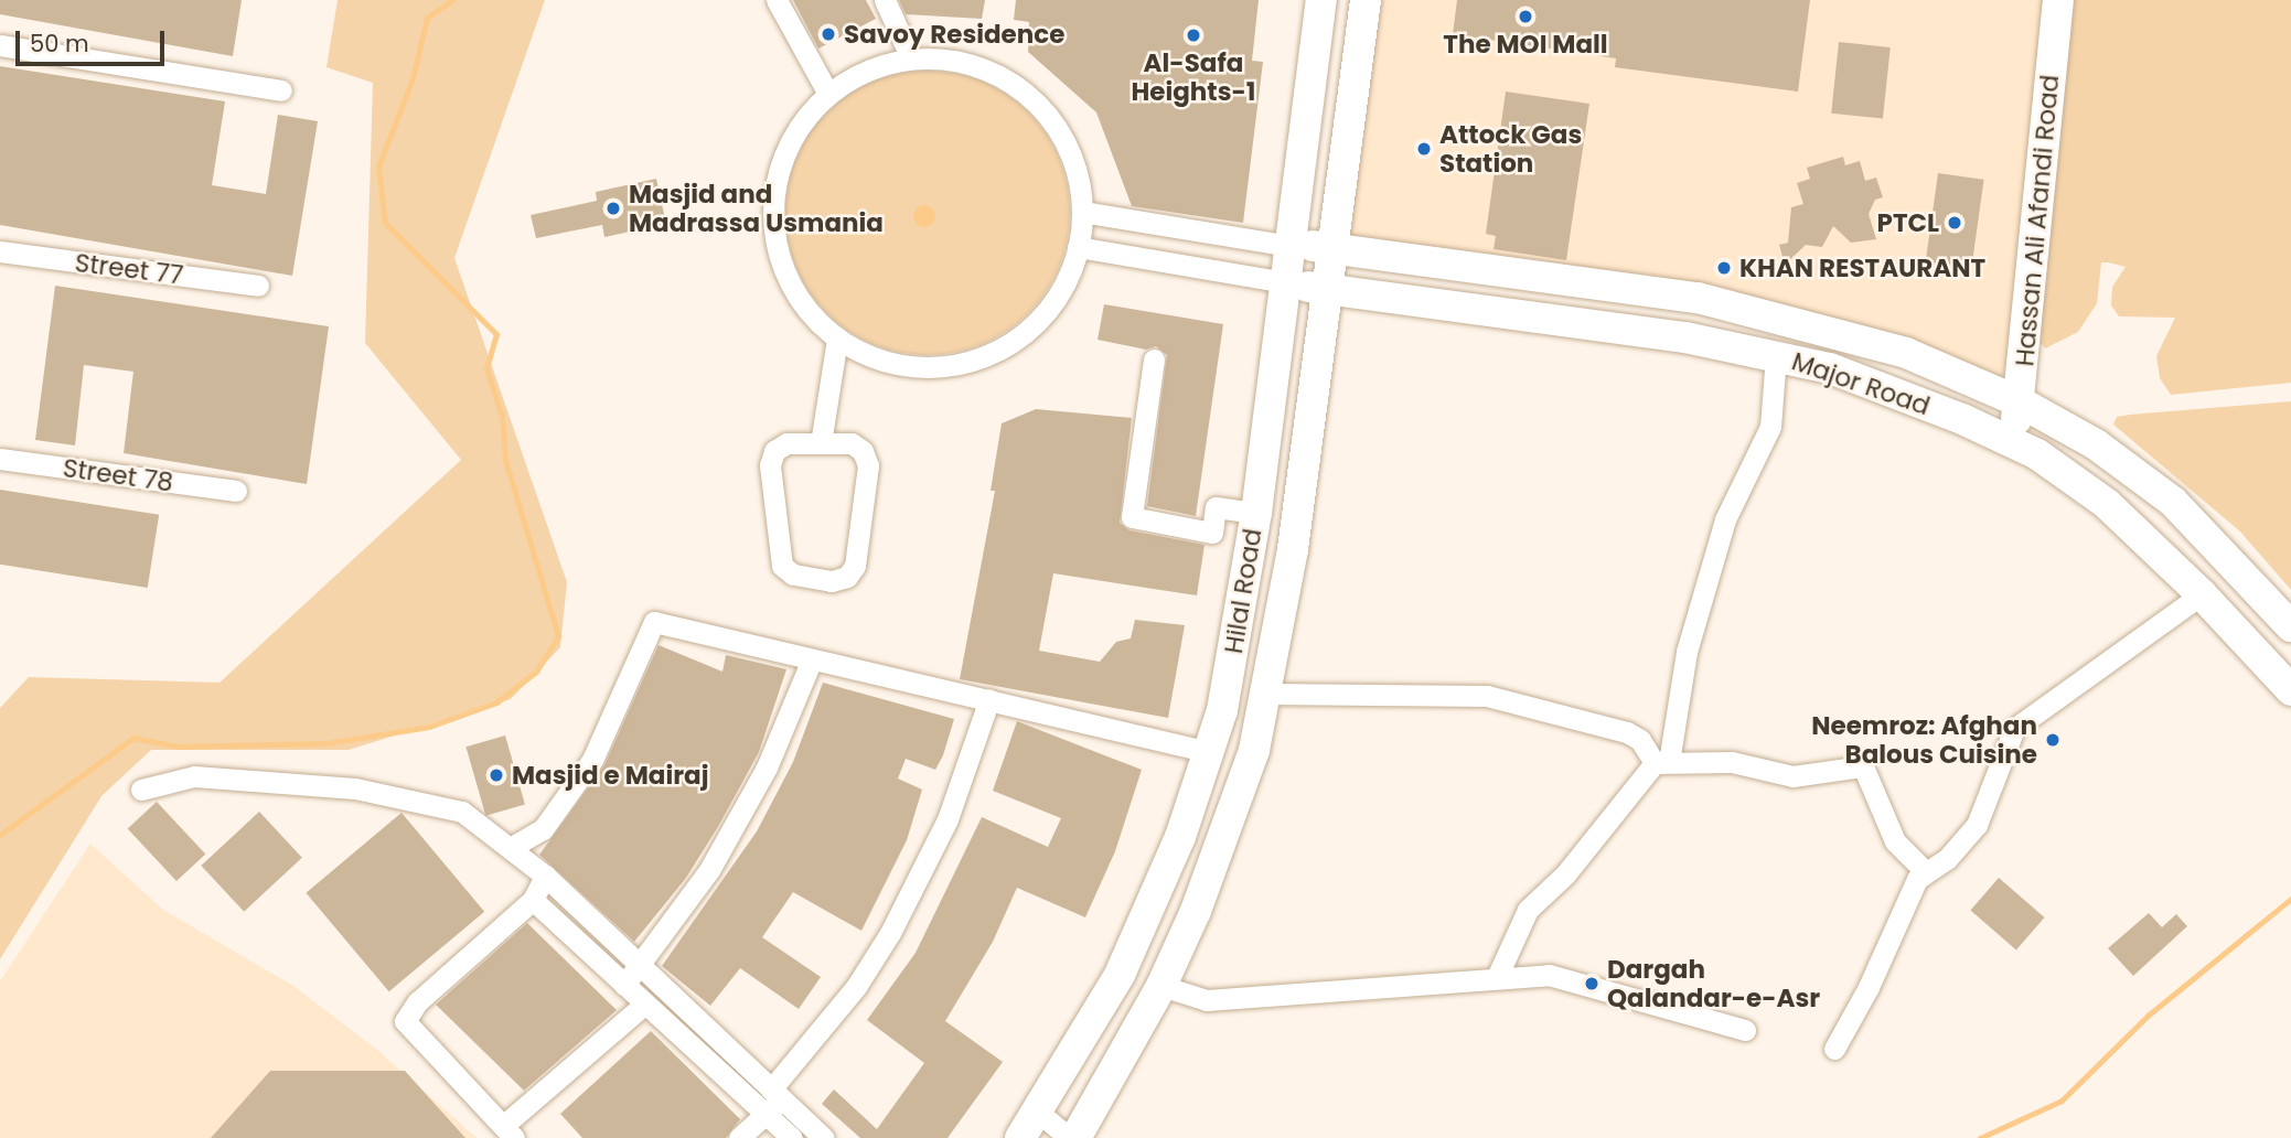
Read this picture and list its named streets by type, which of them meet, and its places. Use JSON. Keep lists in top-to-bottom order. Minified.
{"streets":{"street":["Hassan Ali Afandi Road","Street 77","Major Road","Street 78","Hilal Road"]},"crossings":[["Hassan Ali Afandi Road","Major Road"],["Major Road","Hilal Road"]],"places":["The MOI Mall","Savoy Residence","Al-Safa Heights-1","Attock Gas Station","Masjid and Madrassa Usmania","PTCL","KHAN RESTAURANT","Neemroz: Afghan Balous Cuisine","Masjid e Mairaj","Dargah Qalandar-e-Asr"],"scale_bar":"50 m"}
